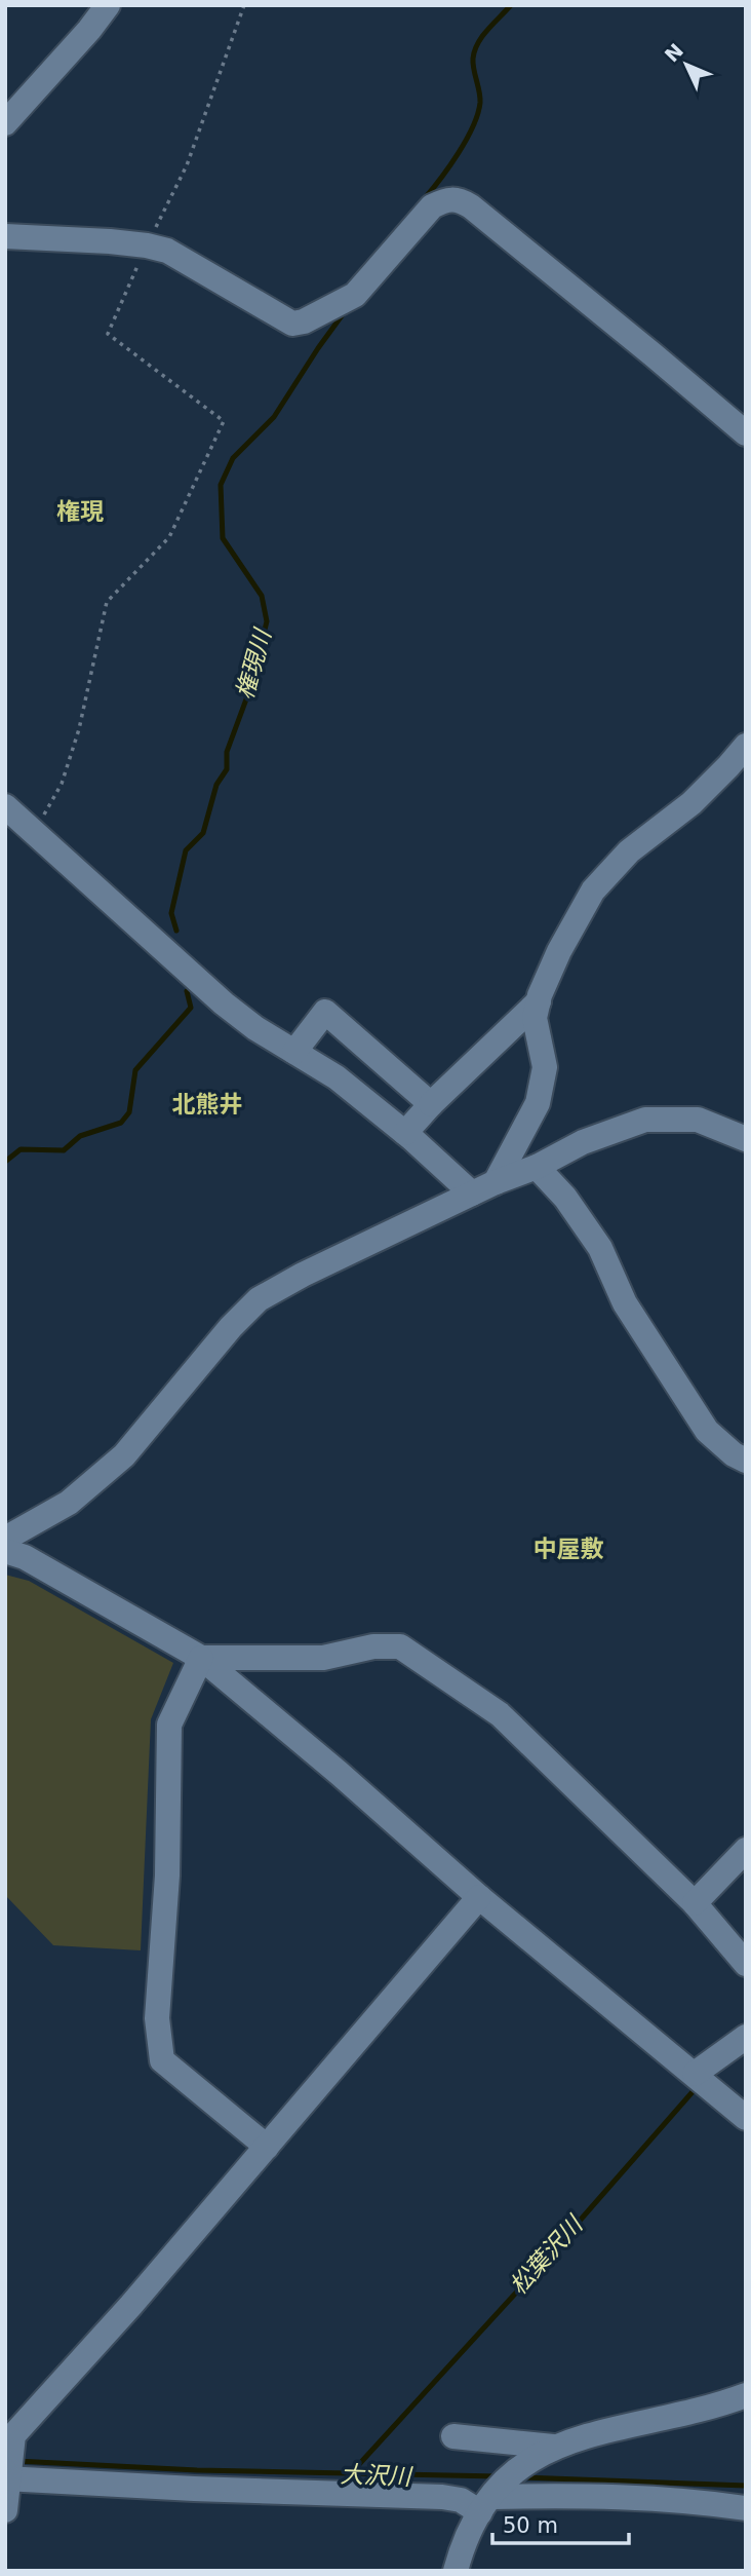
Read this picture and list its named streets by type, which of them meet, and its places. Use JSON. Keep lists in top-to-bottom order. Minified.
{"districts":["権現","北熊井","中屋敷"],"water":["権現川","松葉沢川","大沢川"],"scale_bar":"50 m","north":"top left"}
